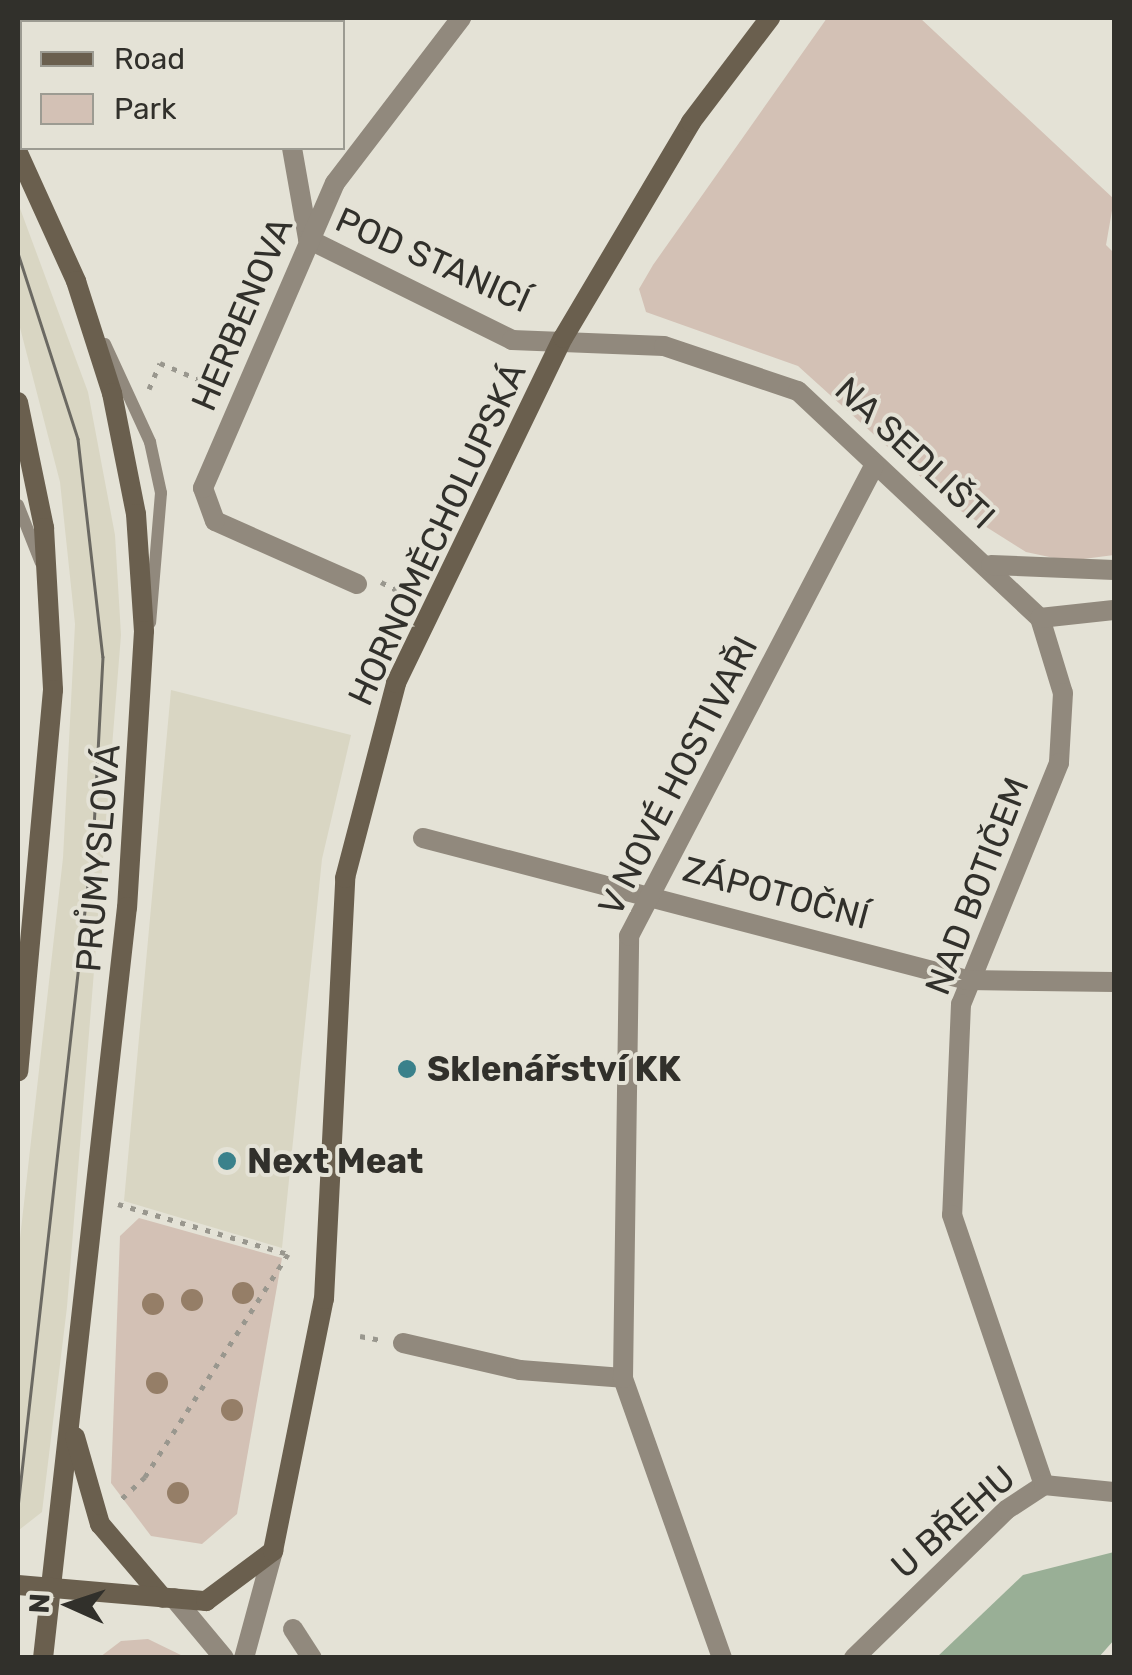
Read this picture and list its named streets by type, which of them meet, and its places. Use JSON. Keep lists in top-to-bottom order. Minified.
{"streets":{"main road":["HORNOMĚCHOLUPSKÁ","PRŮMYSLOVÁ"],"street":["POD STANICÍ","HERBENOVA","NA SEDLIŠTI","V NOVÉ HOSTIVAŘI","NAD BOTIČEM","ZÁPOTOČNÍ","U BŘEHU"]},"crossings":[["POD STANICÍ","HERBENOVA"],["POD STANICÍ","NA SEDLIŠTI"],["POD STANICÍ","HORNOMĚCHOLUPSKÁ"],["NA SEDLIŠTI","HORNOMĚCHOLUPSKÁ"],["NA SEDLIŠTI","V NOVÉ HOSTIVAŘI"],["NA SEDLIŠTI","NAD BOTIČEM"],["V NOVÉ HOSTIVAŘI","ZÁPOTOČNÍ"],["NAD BOTIČEM","ZÁPOTOČNÍ"],["NAD BOTIČEM","U BŘEHU"]],"places":["Sklenářství KK","Next Meat"],"legend":["Road","Park"],"north":"left"}
